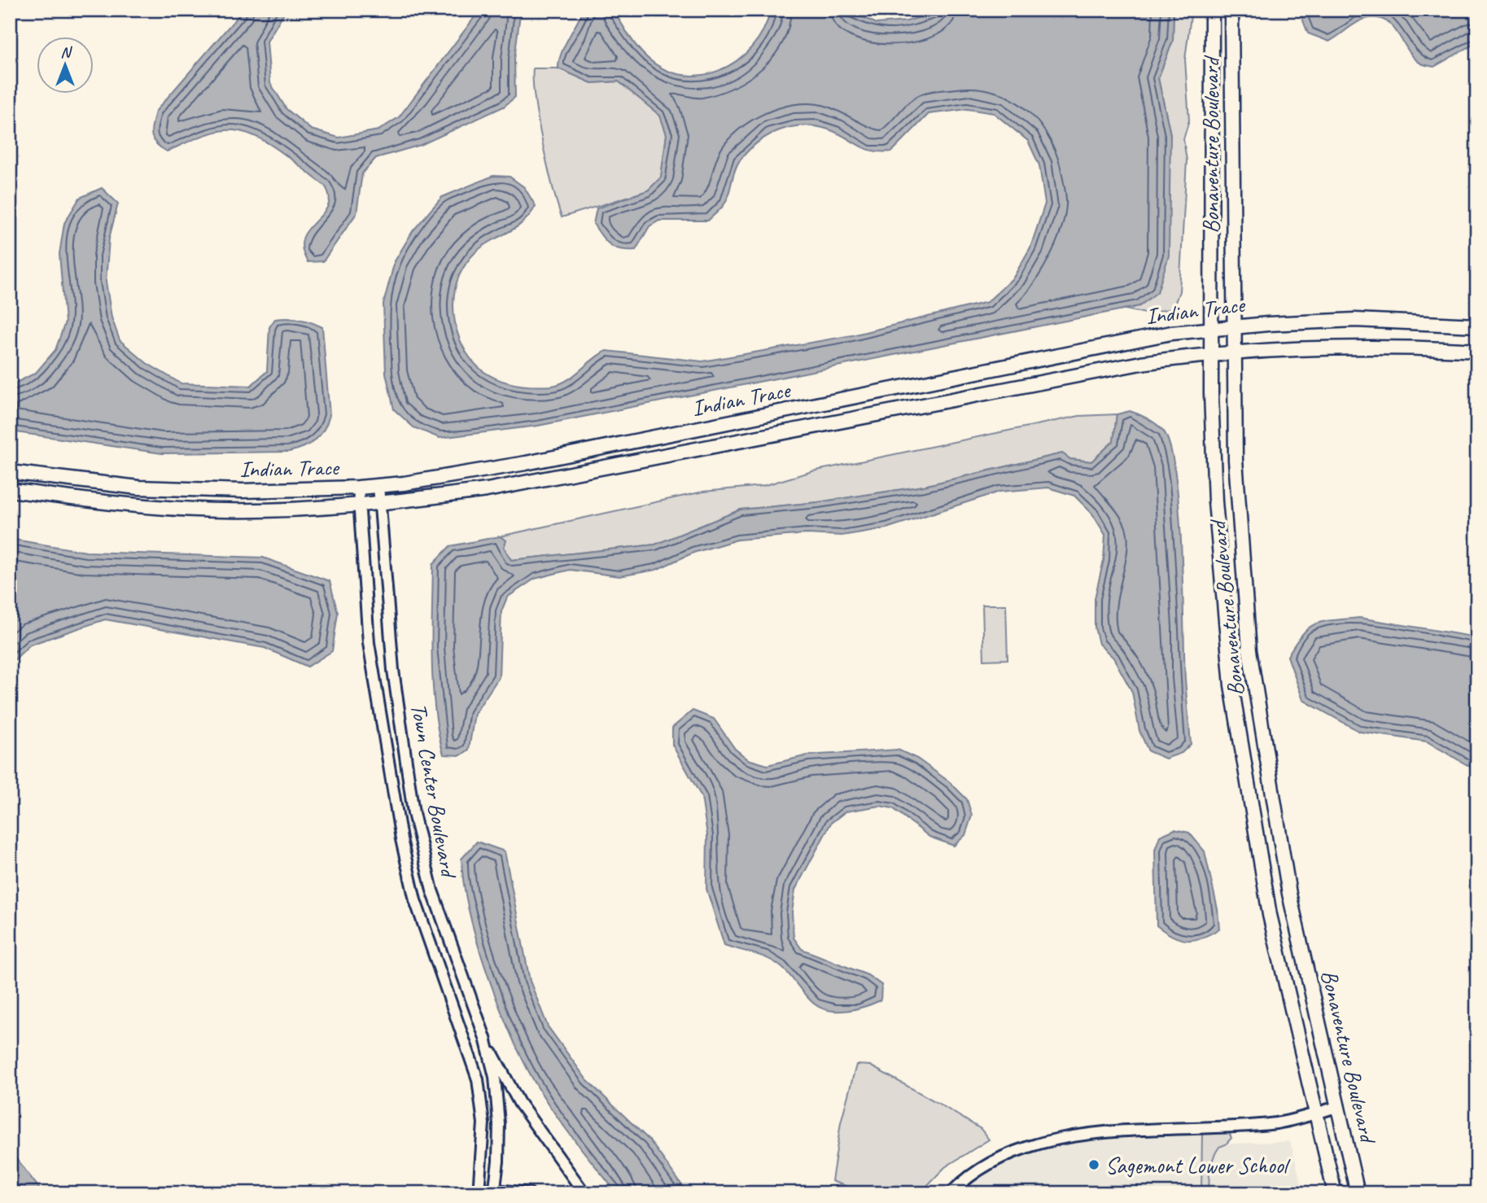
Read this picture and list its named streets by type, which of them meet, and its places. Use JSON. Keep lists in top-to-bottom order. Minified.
{"streets":{"main road":["Bonaventure Boulevard","Indian Trace"],"street":["Town Center Boulevard"]},"crossings":[["Bonaventure Boulevard","Indian Trace"],["Indian Trace","Town Center Boulevard"]],"places":["Sagemont Lower School"],"north":"top"}
